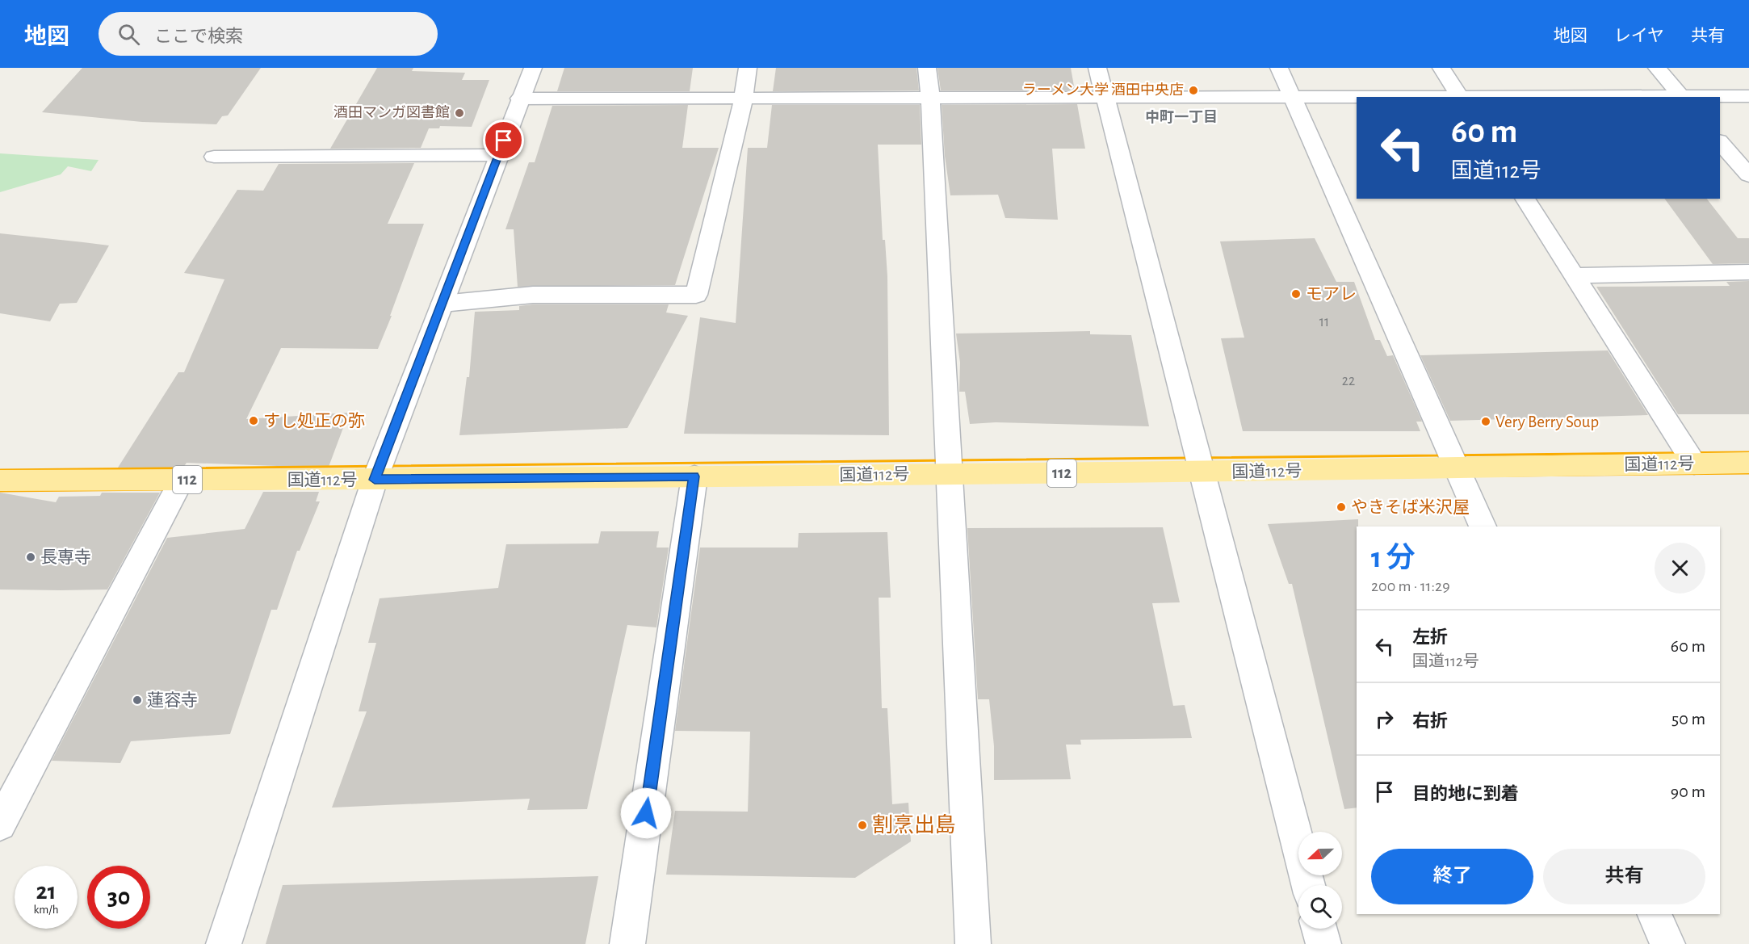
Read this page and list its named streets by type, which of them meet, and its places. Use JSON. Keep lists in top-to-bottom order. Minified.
{"streets":{"highway":["国道112号","112"]},"districts":["中町一丁目"],"places":["ラーメン大学 酒田中央店","酒田マンガ図書館","モアレ","すし処正の弥","Very Berry Soup","やきそば米沢屋","長専寺","蓮容寺","割烹出島"],"house_numbers":["11","22"],"north":"left","page":{"header":"地図","search":"ここで検索","nav":["地図","レイヤ","共有"],"turn":["60 m","国道112号"],"heading":["1 分","200 m · 11:29"],"list":[{"name":"左折","note":"国道112号","value":"60 m"},{"name":"右折","value":"50 m"},{"name":"目的地に到着","value":"90 m"}],"buttons":["終了","共有"],"speed":"21 km/h","limit":"30"}}
